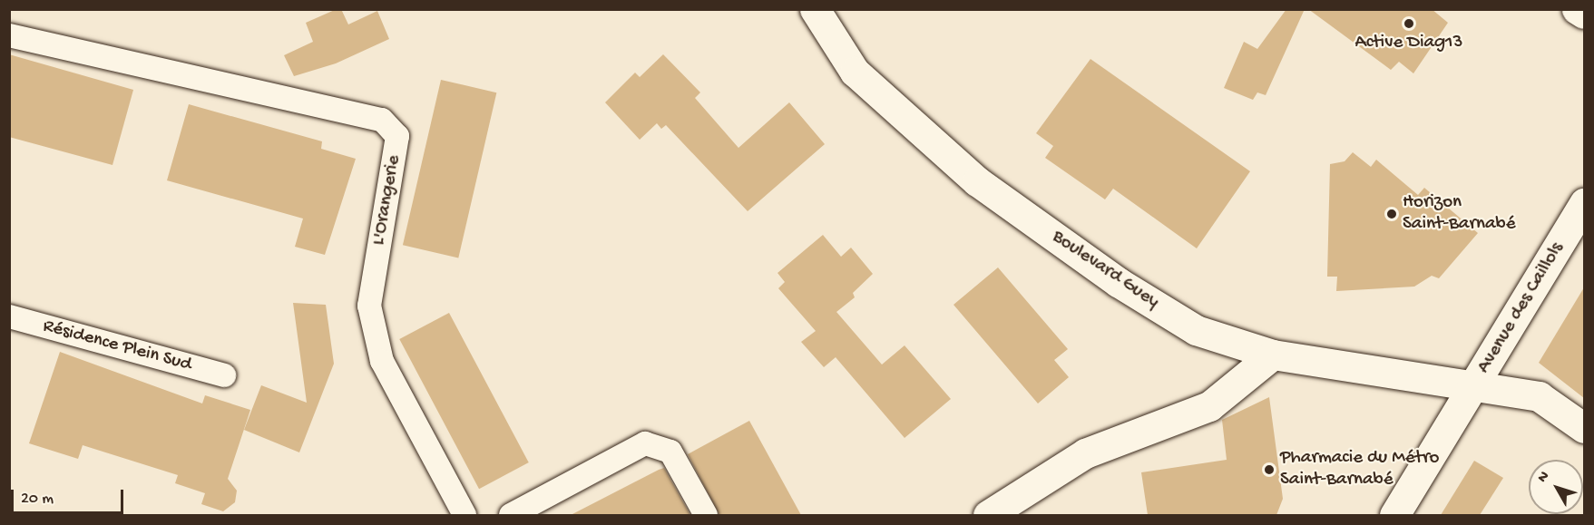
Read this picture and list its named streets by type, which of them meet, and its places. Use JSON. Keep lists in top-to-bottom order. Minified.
{"streets":{"street":["Boulevard Guey","Avenue des Caillols"],"lane":["L'Orangerie","Résidence Plein Sud"]},"crossings":[["Boulevard Guey","Avenue des Caillols"]],"places":["Active Diag13","Horizon Saint-Barnabé","Pharmacie du Métro Saint-Barnabé"],"scale_bar":"20 m","north":"top left"}
